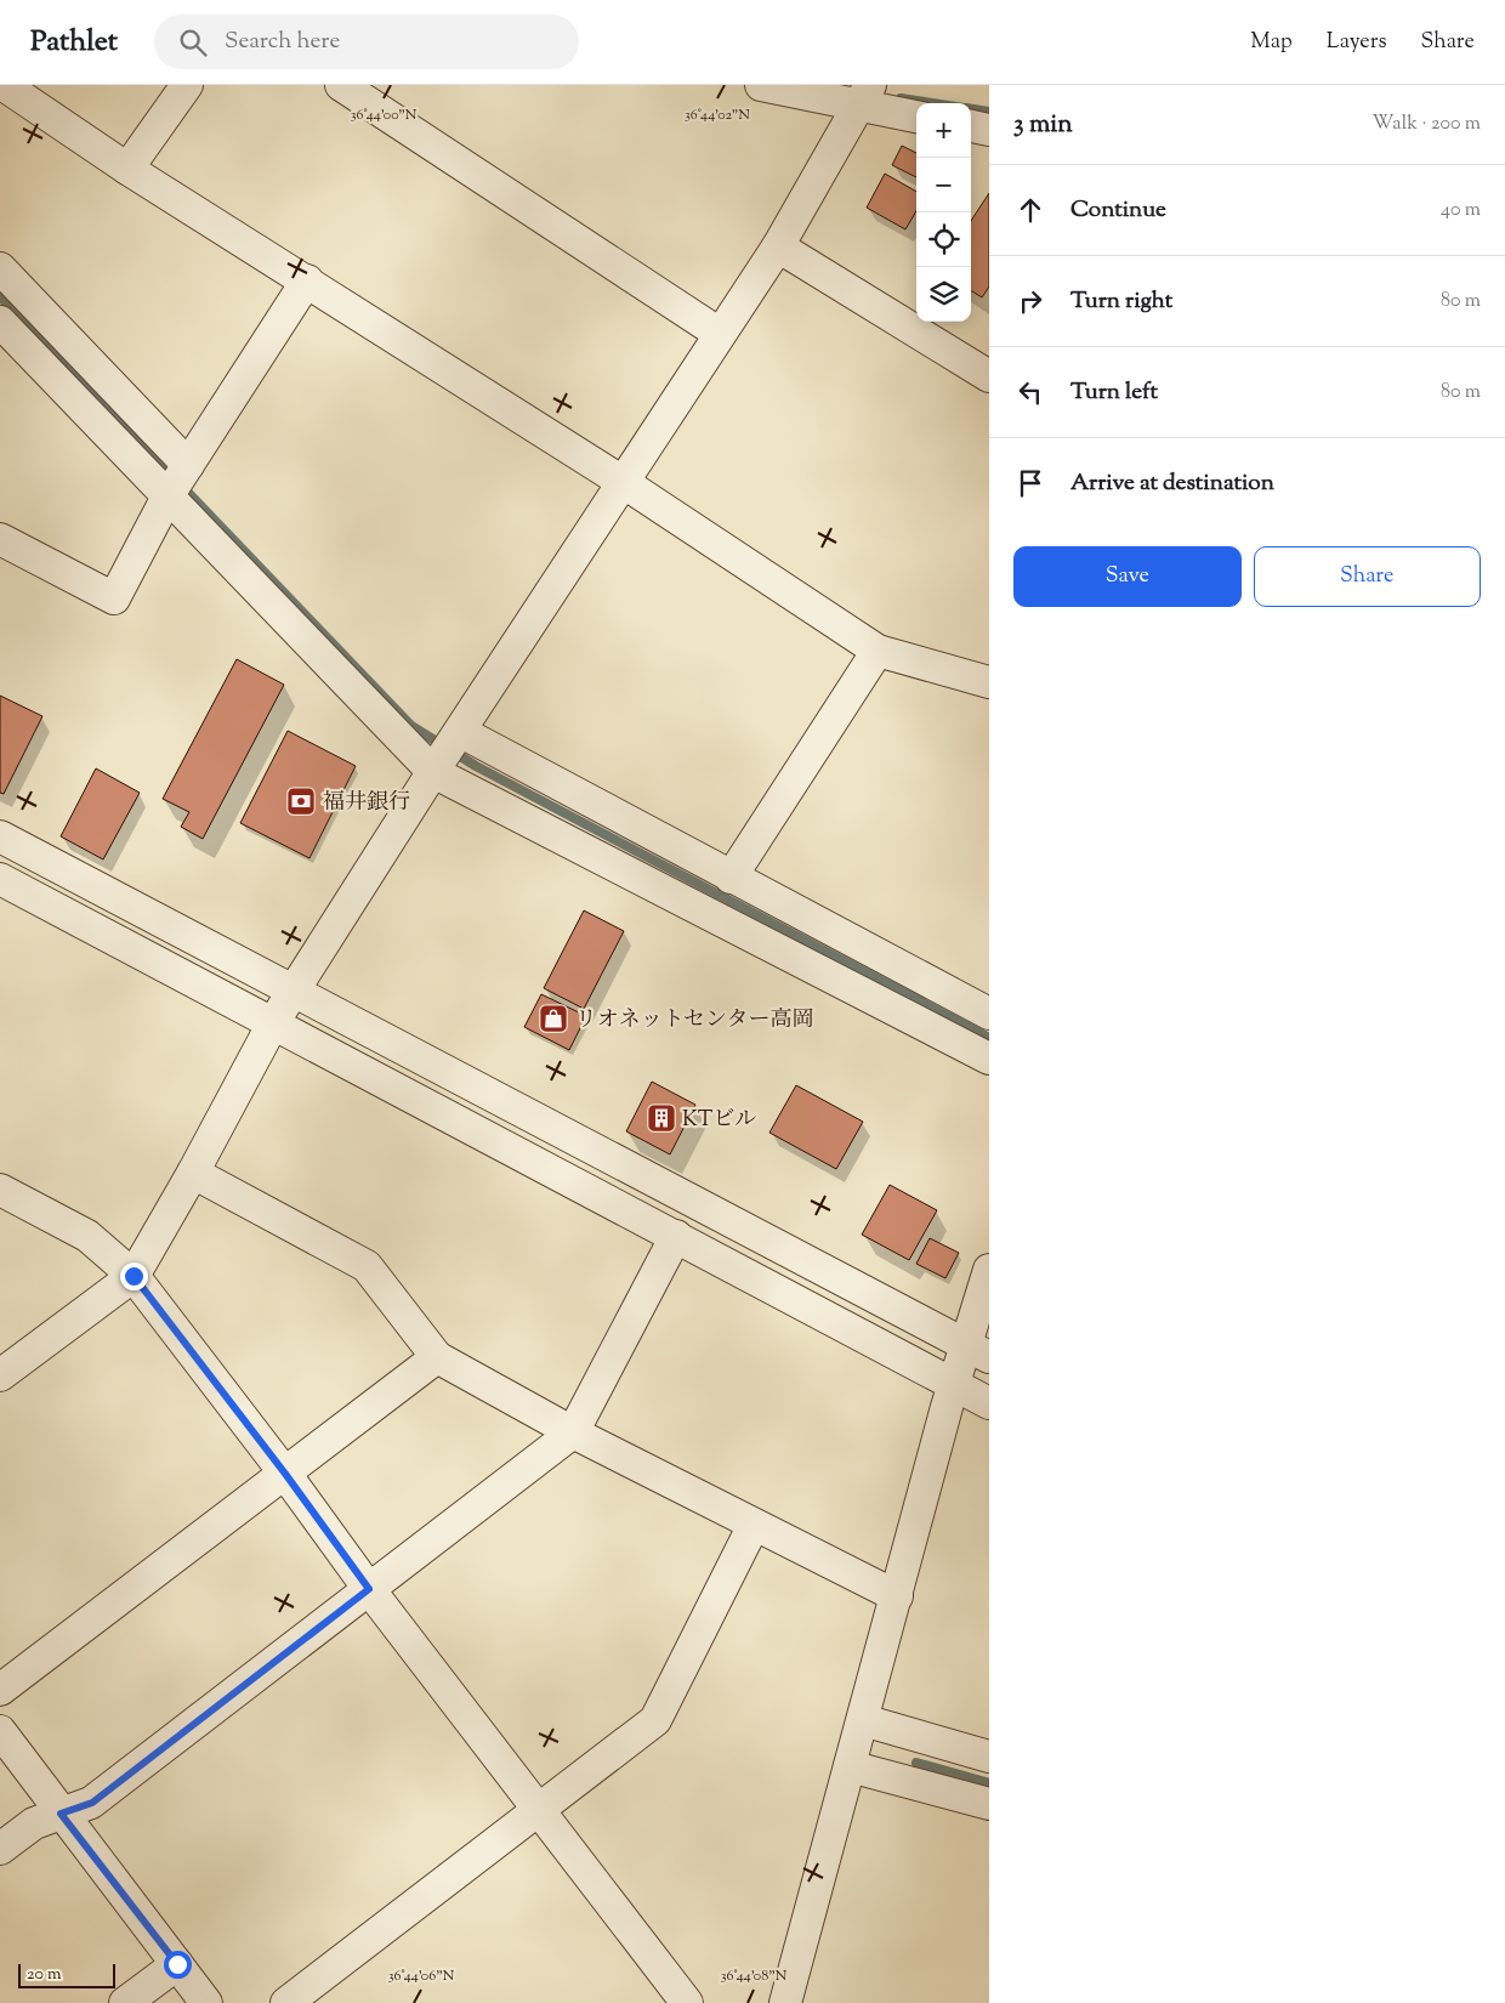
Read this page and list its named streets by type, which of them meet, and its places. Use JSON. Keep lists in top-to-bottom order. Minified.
{"places":{"bank":["福井銀行"],"shop":["リオネットセンター高岡"],"building":["KTビル"]},"scale_bar":"20 m","page":{"header":"Pathlet","search":"Search here","nav":["Map","Layers","Share"],"heading":["3 min","Walk · 200 m"],"map_buttons":["+","−"],"list":[["Continue","40 m"],["Turn right","80 m"],["Turn left","80 m"],"Arrive at destination"],"buttons":["Save","Share"],"scale":"20 m"},"coordinates":["36°44'00\"N","36°44'02\"N","36°44'06\"N","36°44'08\"N"]}
